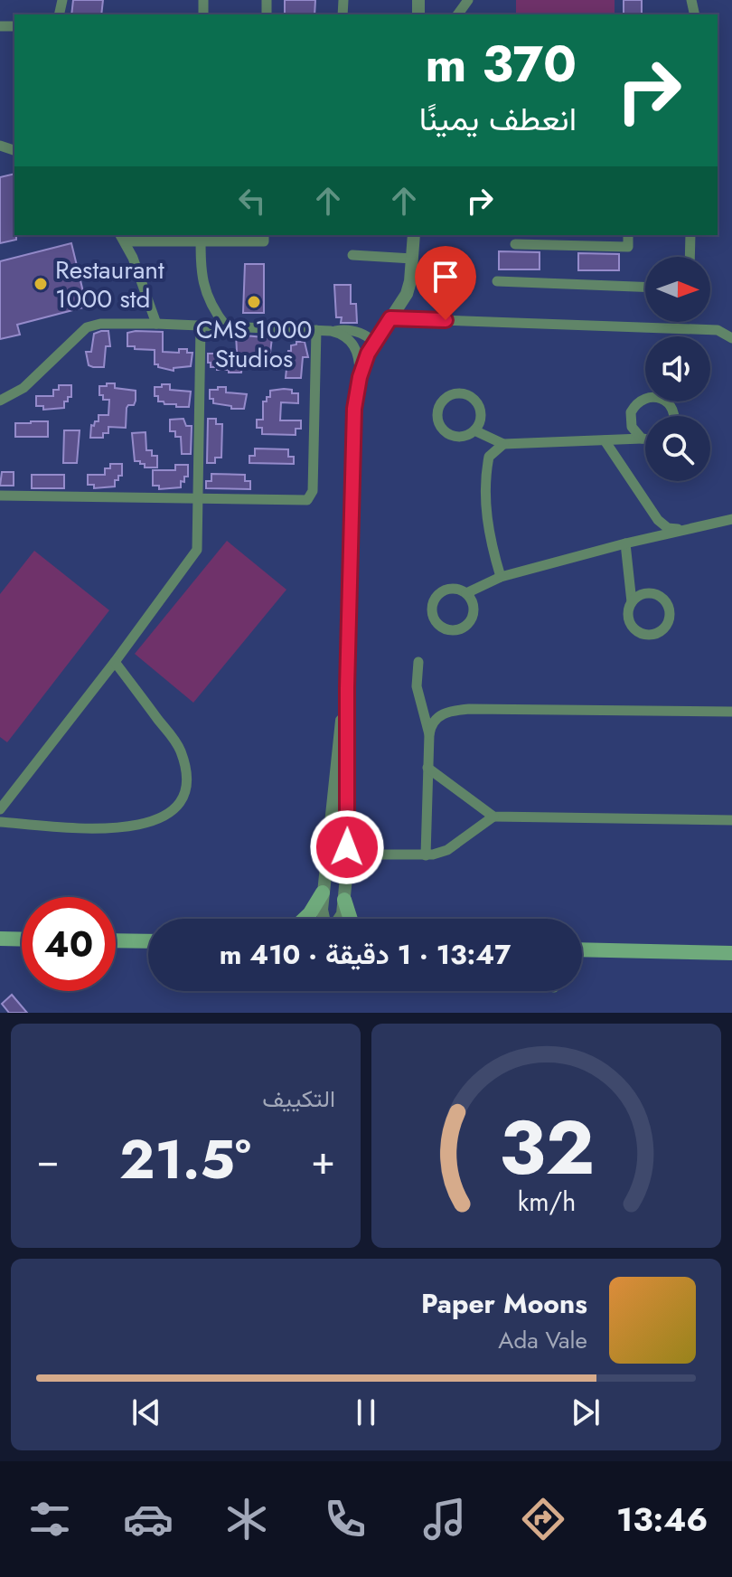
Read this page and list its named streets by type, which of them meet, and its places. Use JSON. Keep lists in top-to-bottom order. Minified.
{"places":["Restaurant 1000 std","CMS 1000 Studios"],"north":"right","page":{"turn":["370 m","انعطف يمينًا"],"limit":"40","trip":"13:47 · 1 دقيقة · 410 m","tile":"التكييف","heat":["−","21.5°","+"],"song":["Paper Moons","Ada Vale"],"tabs":"13:46","gauge":["32","km/h"]}}
